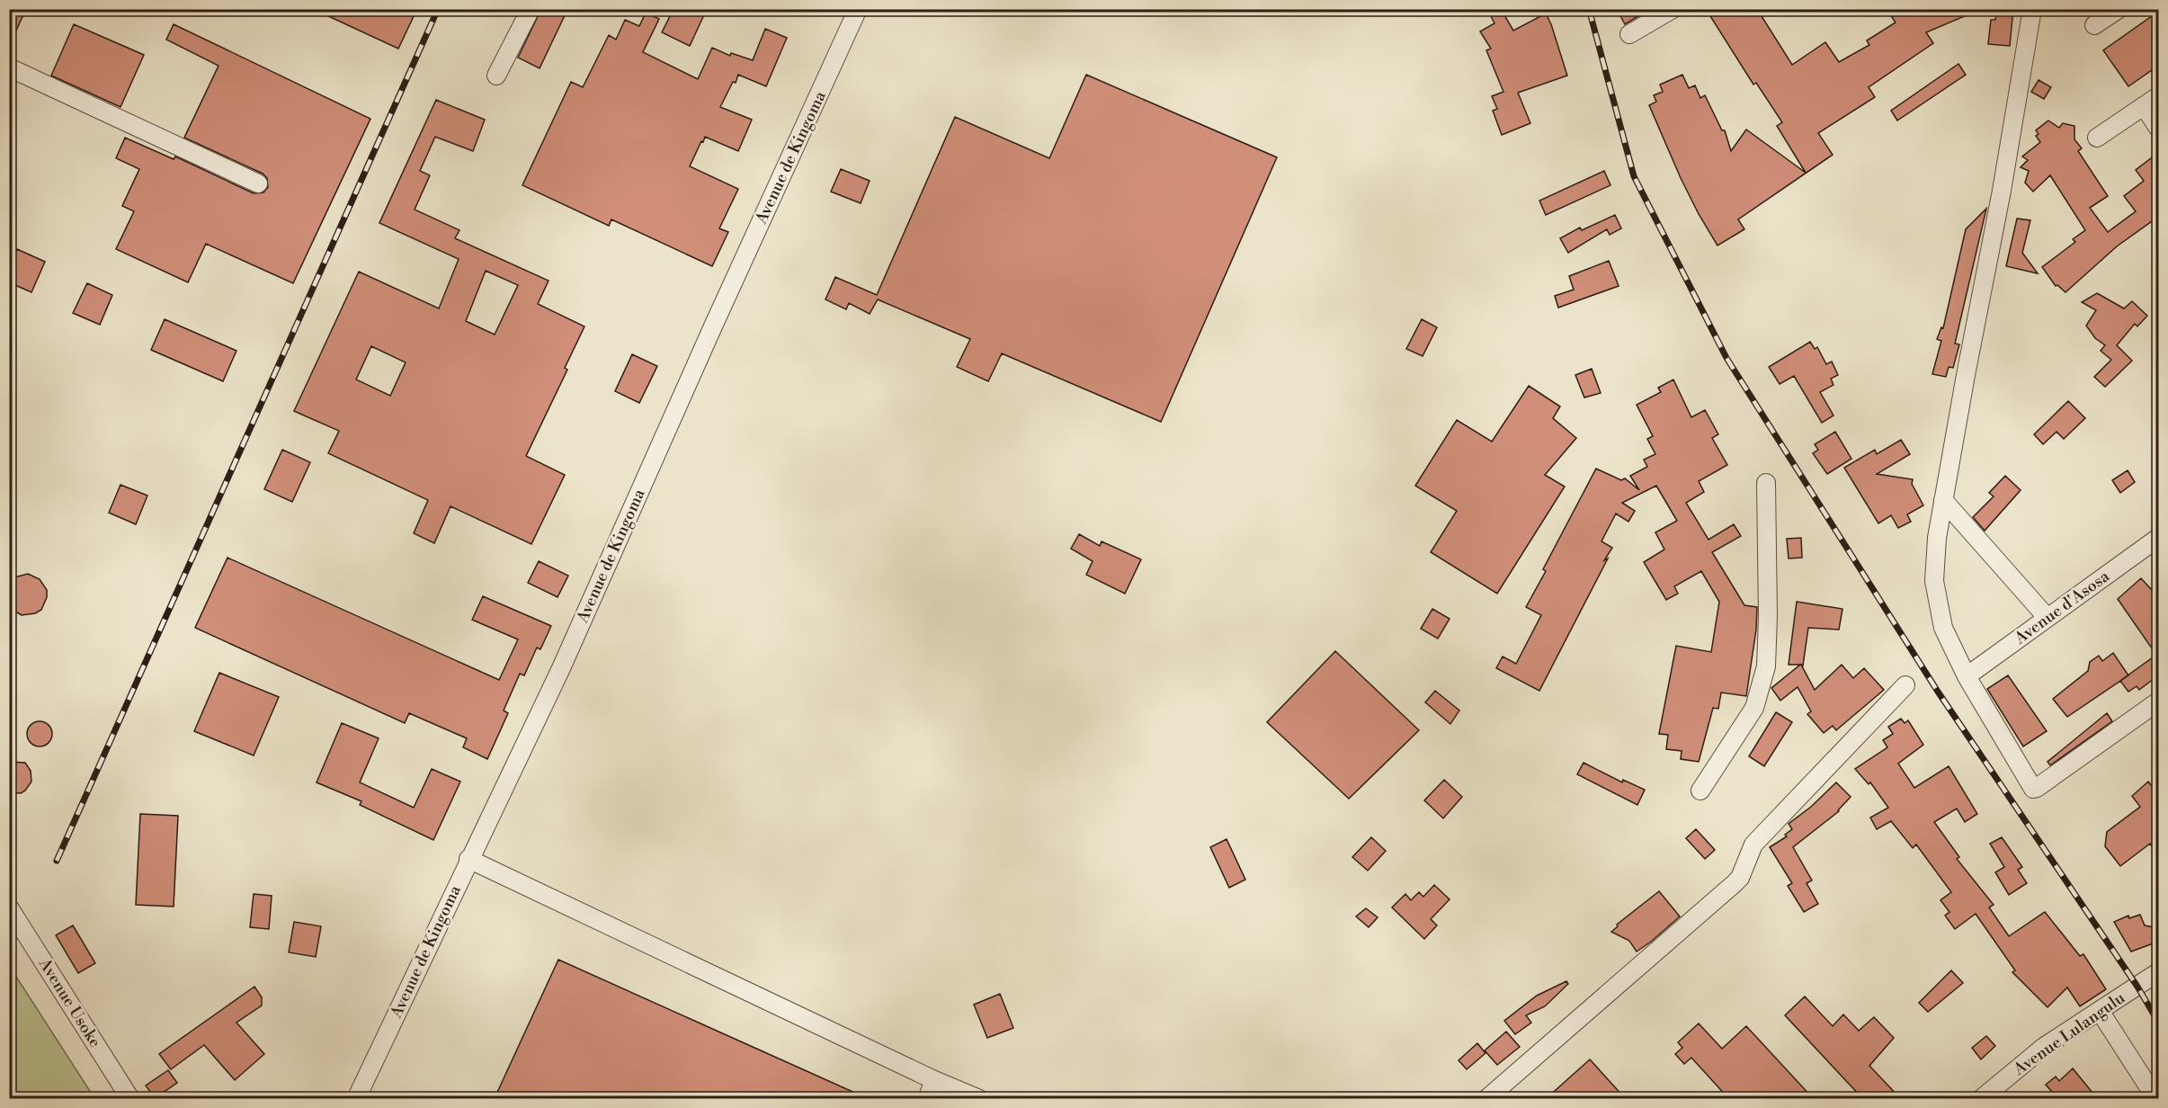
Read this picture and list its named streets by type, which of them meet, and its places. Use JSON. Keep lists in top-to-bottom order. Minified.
{"streets":{"street":["Avenue de Kingoma","Avenue d'Asosa","Avenue Usoke","Avenue Lulangulu"]}}
